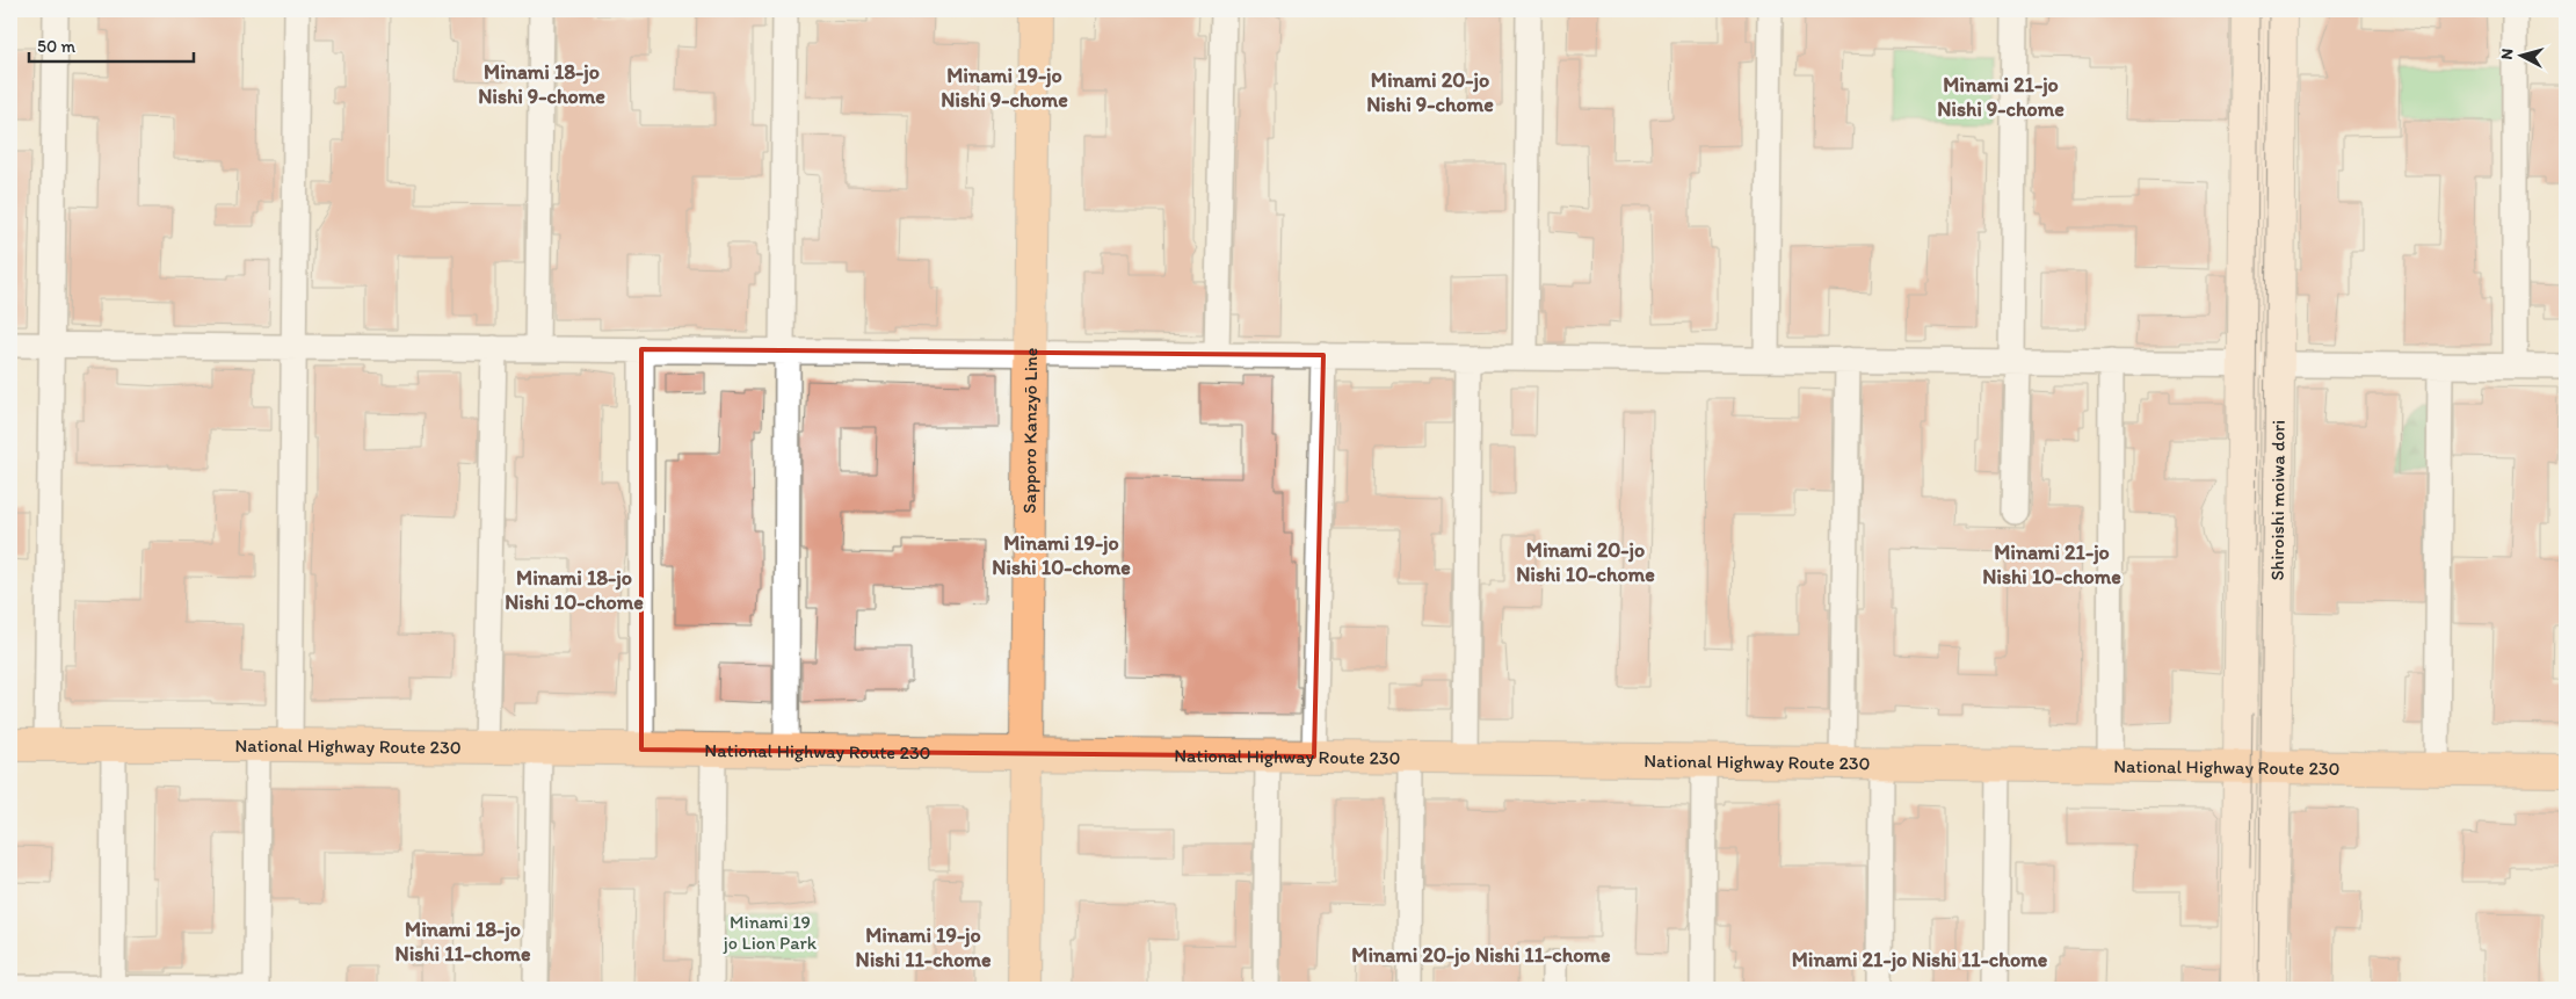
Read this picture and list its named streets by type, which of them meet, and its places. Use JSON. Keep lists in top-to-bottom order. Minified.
{"streets":{"main road":["Sapporo Kanzyō Line","Shiroishi moiwa dori","National Highway Route 230"]},"crossings":[["Sapporo Kanzyō Line","National Highway Route 230"],["Shiroishi moiwa dori","National Highway Route 230"]],"districts":["Minami 18-jo Nishi 9-chome","Minami 19-jo Nishi 9-chome","Minami 20-jo Nishi 9-chome","Minami 21-jo Nishi 9-chome","Minami 19-jo Nishi 10-chome","Minami 20-jo Nishi 10-chome","Minami 21-jo Nishi 10-chome","Minami 18-jo Nishi 10-chome","Minami 18-jo Nishi 11-chome","Minami 19-jo Nishi 11-chome","Minami 20-jo Nishi 11-chome","Minami 21-jo Nishi 11-chome"],"parks":["Minami 19 jo Lion Park"],"scale_bar":"50 m","north":"left"}
